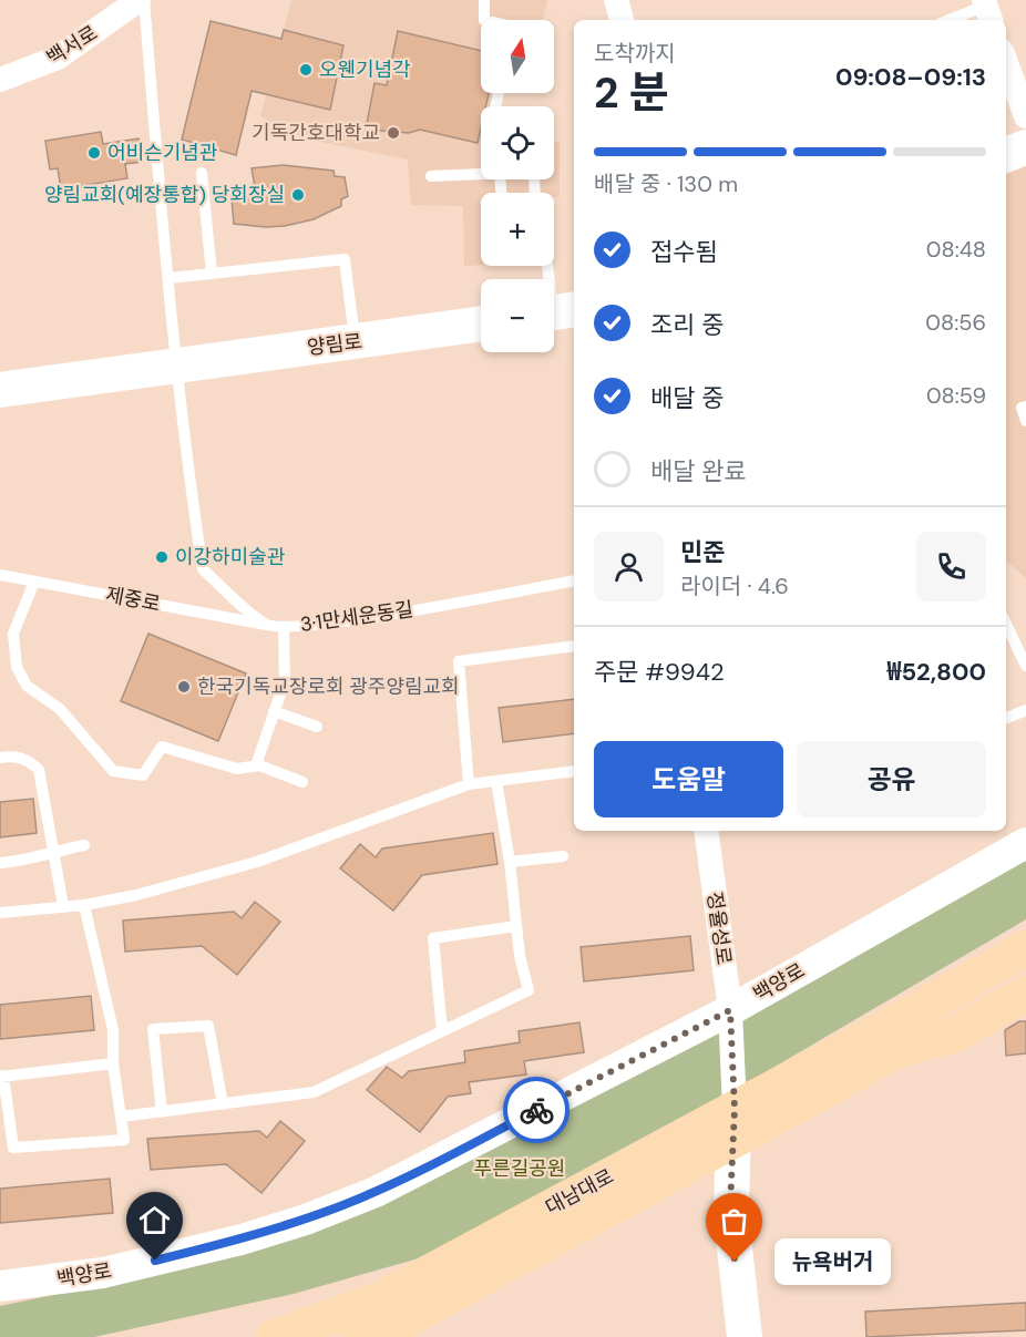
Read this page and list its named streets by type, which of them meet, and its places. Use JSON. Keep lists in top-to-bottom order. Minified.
{"streets":{"main road":["양림로","대남대로"],"street":["백서로","정율성로","백양로"],"lane":["제중로","3·1만세운동길"]},"crossings":[["제중로","3·1만세운동길"],["정율성로","백양로"],["정율성로","대남대로"]],"parks":["푸른길공원"],"places":["오웬기념각","기독간호대학교","어비슨기념관","양림교회(예장통합) 당회장실","이강하미술관","한국기독교장로회 광주양림교회","뉴욕버거"],"north":"top","page":{"map_buttons":["+","−"],"heading":["2 분","도착까지","09:08–09:13"],"panel":["민준","라이더 · 4.6","주문 #9942","₩52,800"],"bar":"배달 중 · 130 m","list":[["접수됨","08:48"],["조리 중","08:56"],["배달 중","08:59"],"배달 완료"],"buttons":["도움말","공유"],"bubble":"뉴욕버거"}}
